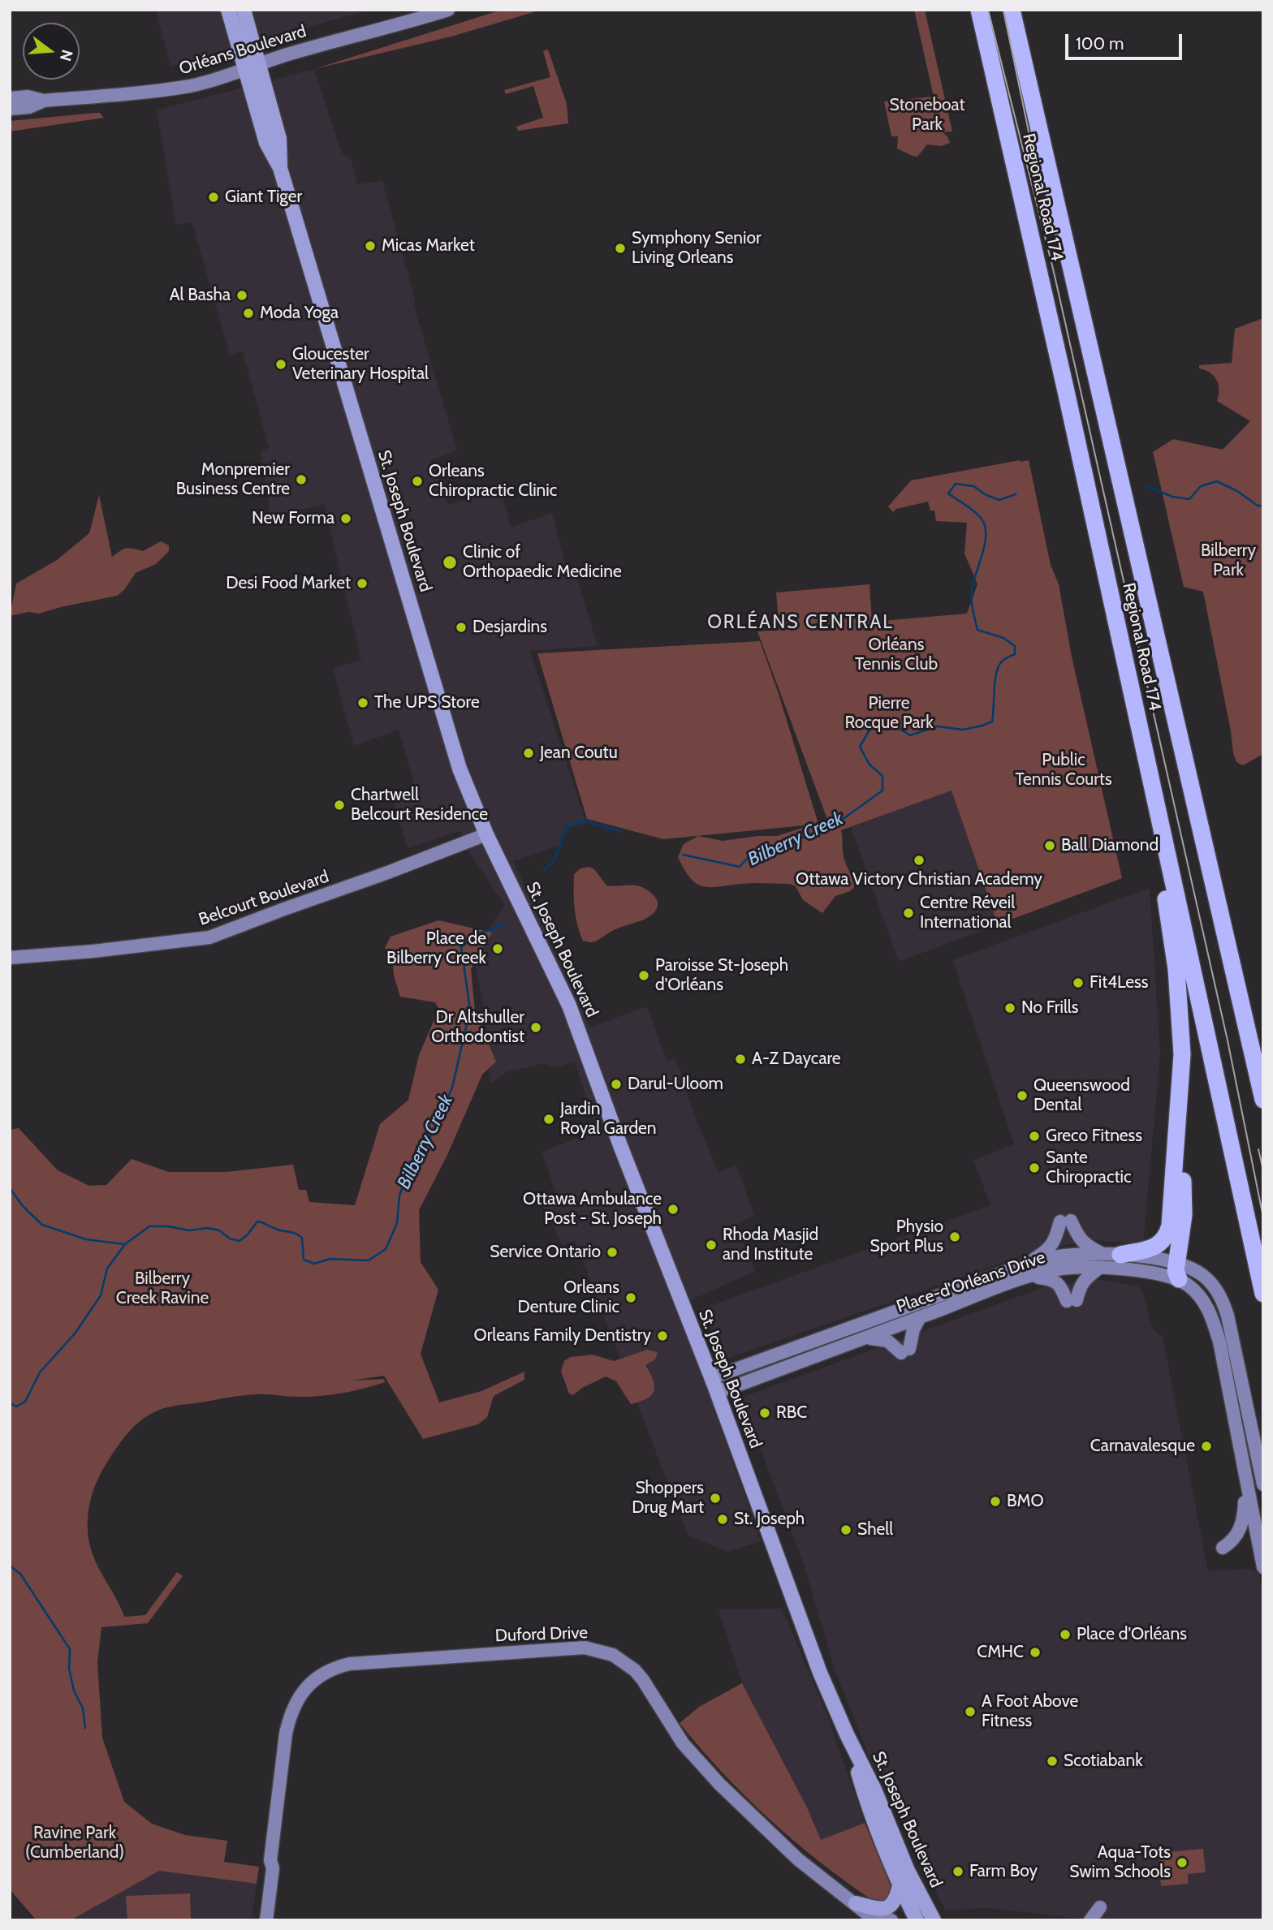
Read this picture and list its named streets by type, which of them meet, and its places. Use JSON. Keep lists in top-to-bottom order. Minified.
{"streets":{"highway":["Regional Road 174"],"main road":["Orléans Boulevard","St. Joseph Boulevard","Belcourt Boulevard","Place-d'Orléans Drive","Duford Drive"]},"crossings":[["Orléans Boulevard","St. Joseph Boulevard"],["St. Joseph Boulevard","Belcourt Boulevard"],["St. Joseph Boulevard","Place-d'Orléans Drive"]],"districts":["ORLÉANS CENTRAL"],"water":["Bilberry Creek"],"parks":["Stoneboat Park","Bilberry Park","Orléans Tennis Club","Pierre Rocque Park","Public Tennis Courts","Bilberry Creek Ravine","Ravine Park (Cumberland)"],"places":["Giant Tiger","Micas Market","Symphony Senior Living Orleans","Al Basha","Moda Yoga","Gloucester Veterinary Hospital","Monpremier Business Centre","Orleans Chiropractic Clinic","New Forma","Clinic of Orthopaedic Medicine","Desi Food Market","Desjardins","The UPS Store","Jean Coutu","Chartwell Belcourt Residence","Ball Diamond","Ottawa Victory Christian Academy","Centre Réveil International","Place de Bilberry Creek","Paroisse St-Joseph d'Orléans","Fit4Less","No Frills","Dr Altshuller Orthodontist","A-Z Daycare","Darul-Uloom","Queenswood Dental","Jardin Royal Garden","Greco Fitness","Sante Chiropractic","Ottawa Ambulance Post - St. Joseph","Physio Sport Plus","Rhoda Masjid and Institute","Service Ontario","Orleans Denture Clinic","Orleans Family Dentistry","RBC","Carnavalesque","Shoppers Drug Mart","BMO","St. Joseph","Shell","Place d'Orléans","CMHC","A Foot Above Fitness","Scotiabank","Aqua-Tots Swim Schools","Farm Boy"],"scale_bar":"100 m","north":"right"}
